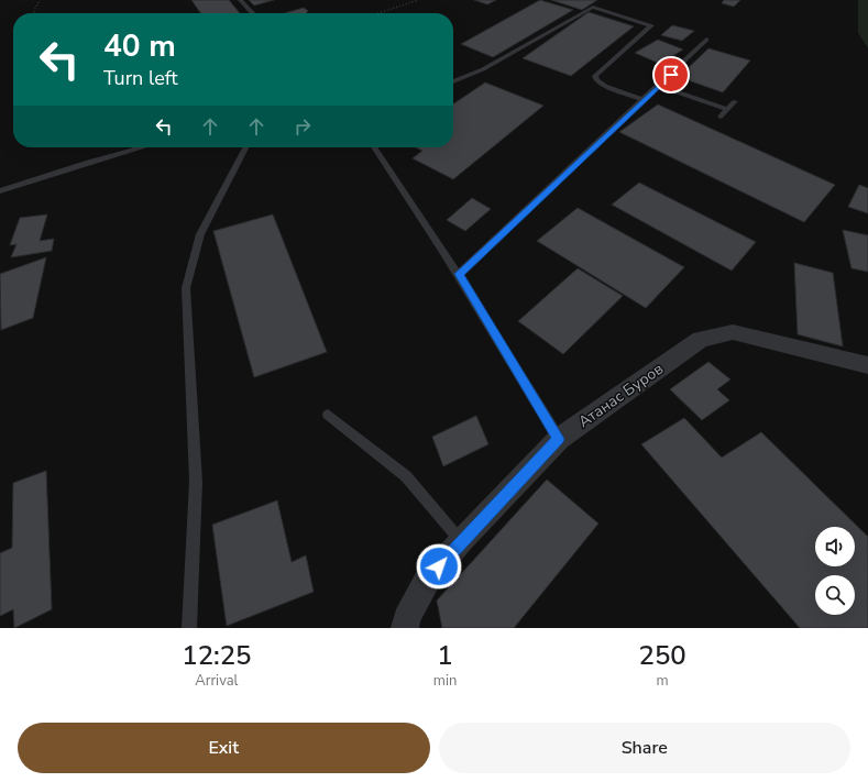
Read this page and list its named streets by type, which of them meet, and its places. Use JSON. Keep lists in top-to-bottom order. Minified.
{"streets":{"street":["Атанас Буров"]},"page":{"turn":["40 m","Turn left"],"eta":["12:25","Arrival","1","min","250","m"],"buttons":["Exit","Share"]}}
